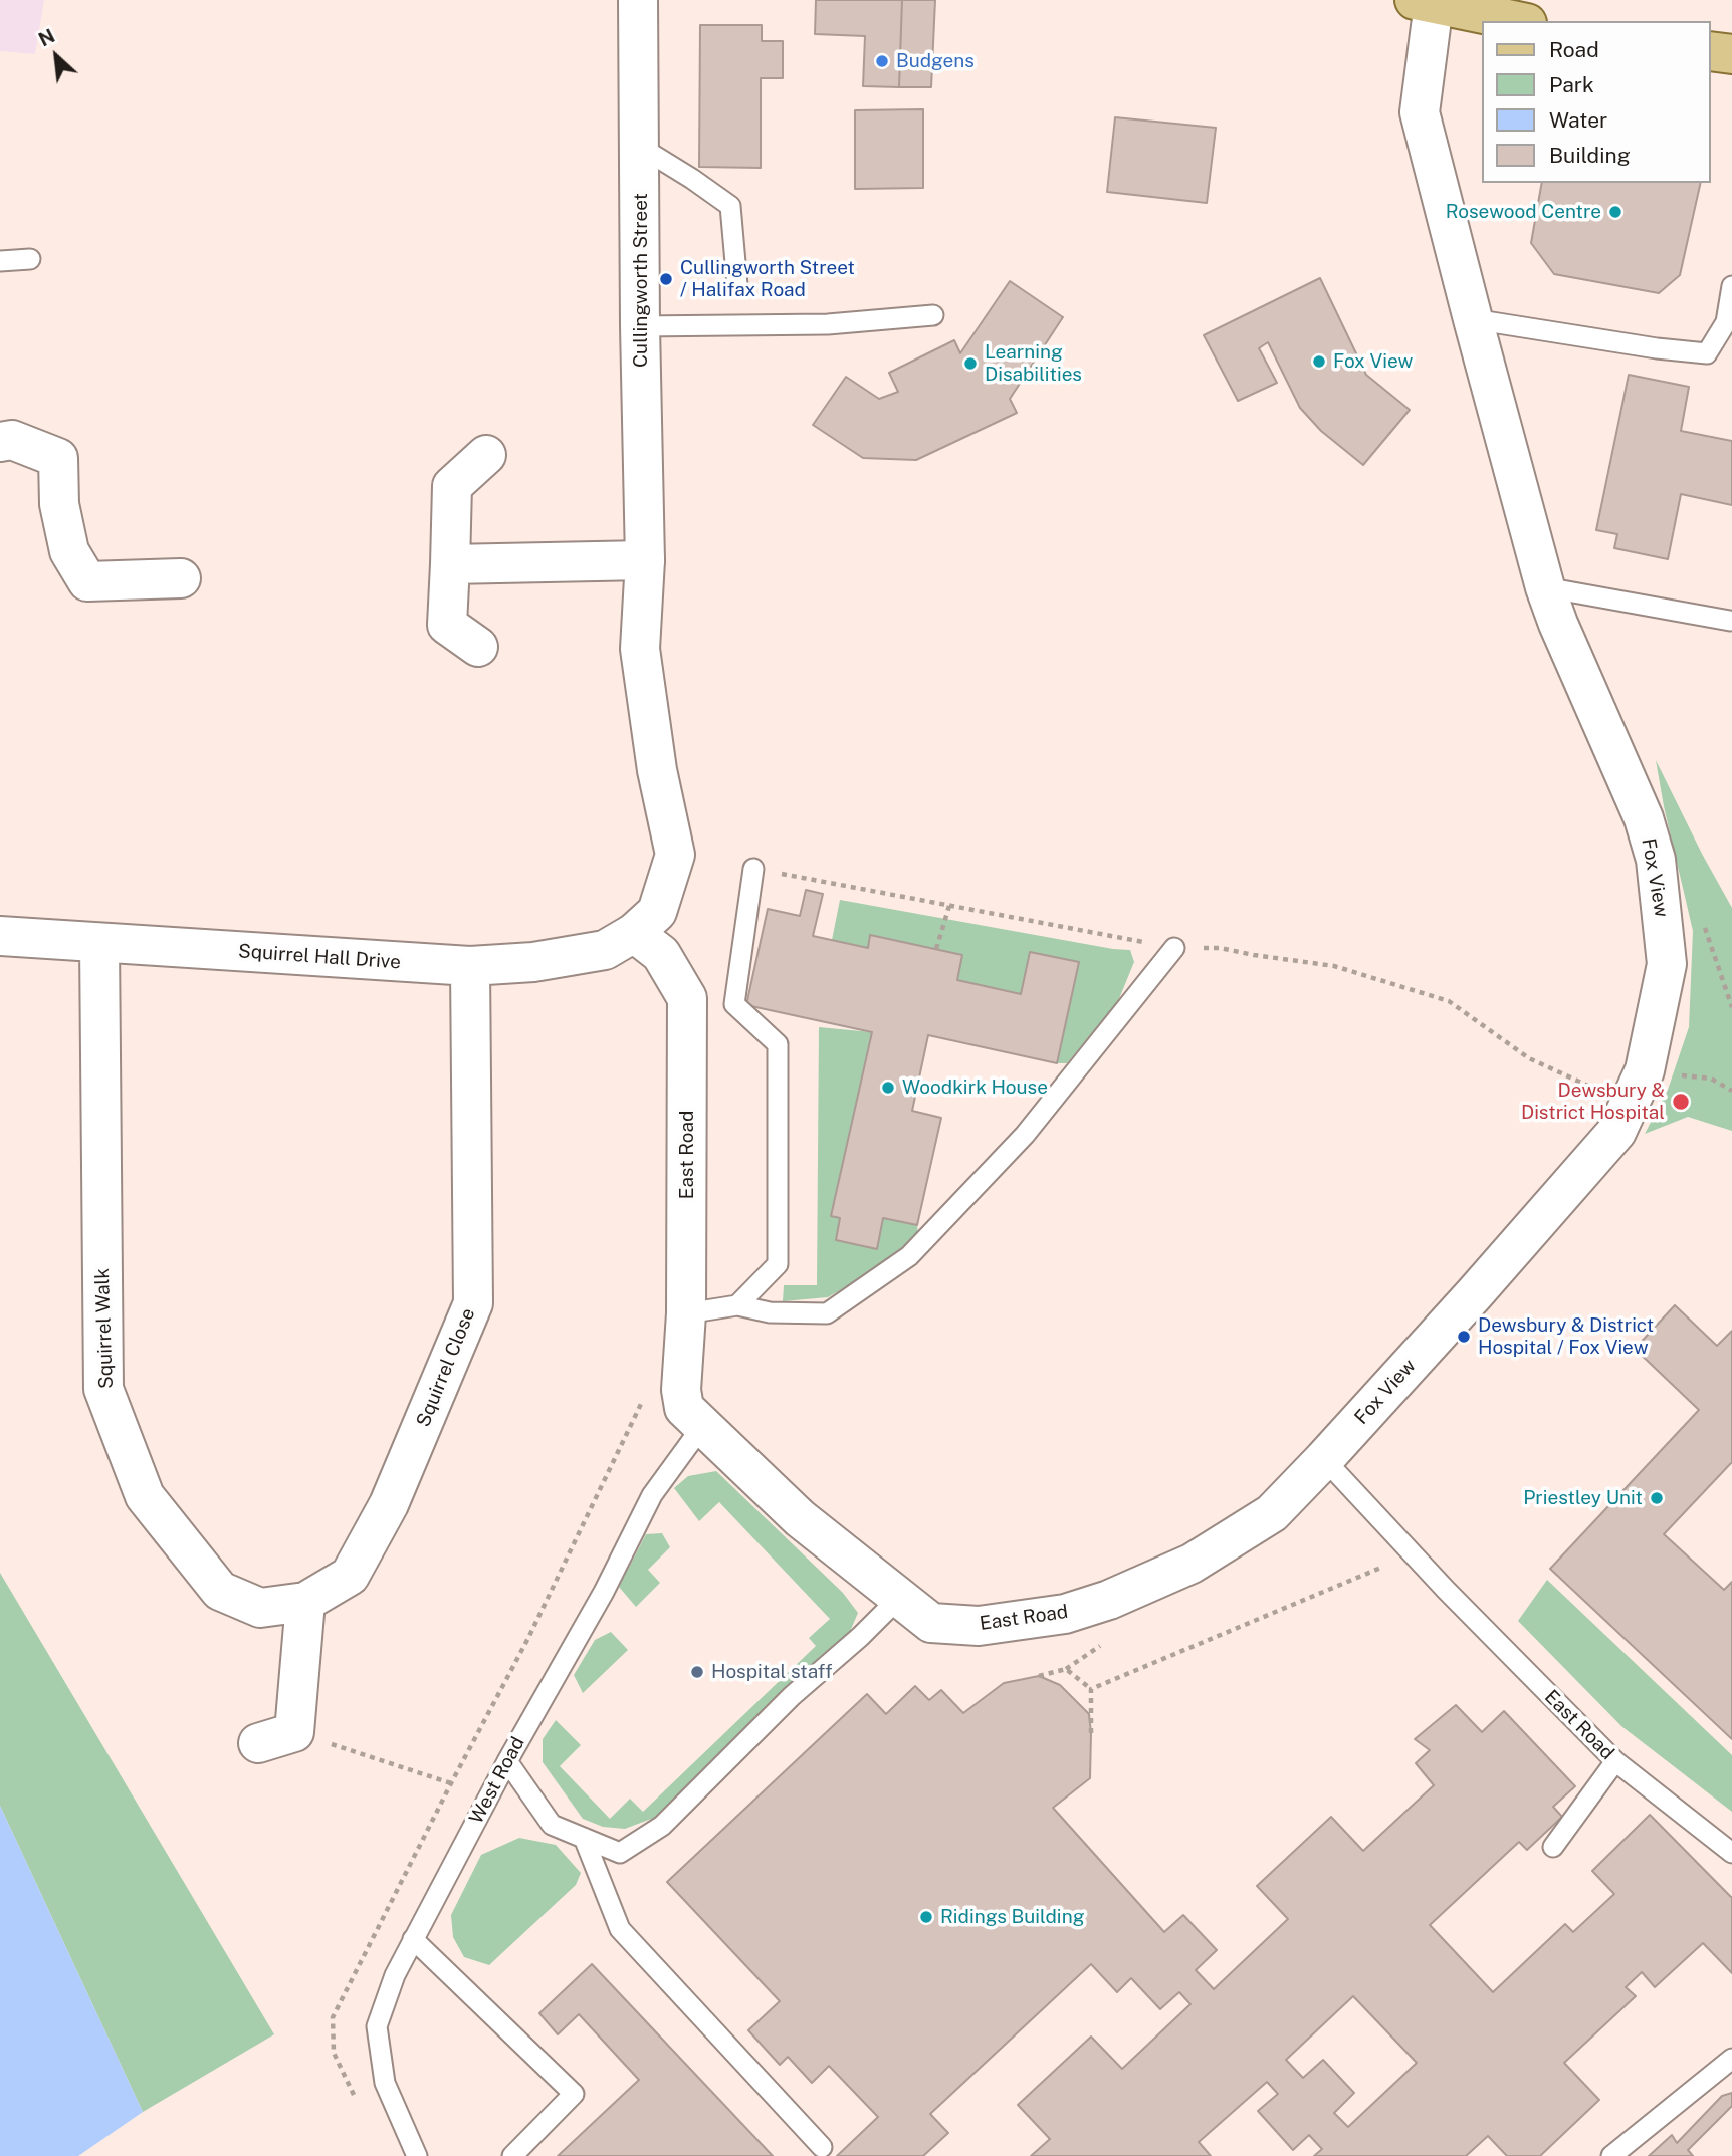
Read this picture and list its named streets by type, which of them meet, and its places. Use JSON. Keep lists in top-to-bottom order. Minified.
{"streets":{"street":["Cullingworth Street","Fox View","Squirrel Hall Drive","East Road","Squirrel Walk","Squirrel Close"],"lane":["West Road"]},"crossings":[["Cullingworth Street","Squirrel Hall Drive"],["Cullingworth Street","East Road"],["Fox View","East Road"],["Squirrel Hall Drive","East Road"],["Squirrel Hall Drive","Squirrel Walk"],["Squirrel Hall Drive","Squirrel Close"],["East Road","West Road"],["Squirrel Walk","Squirrel Close"]],"places":["Budgens","Rosewood Centre","Cullingworth Street / Halifax Road","Fox View","Learning Disabilities","Woodkirk House","Dewsbury & District Hospital","Dewsbury & District Hospital / Fox View","Priestley Unit","Hospital staff","Ridings Building"],"legend":["Road","Park","Water","Building"],"north":"top left"}
